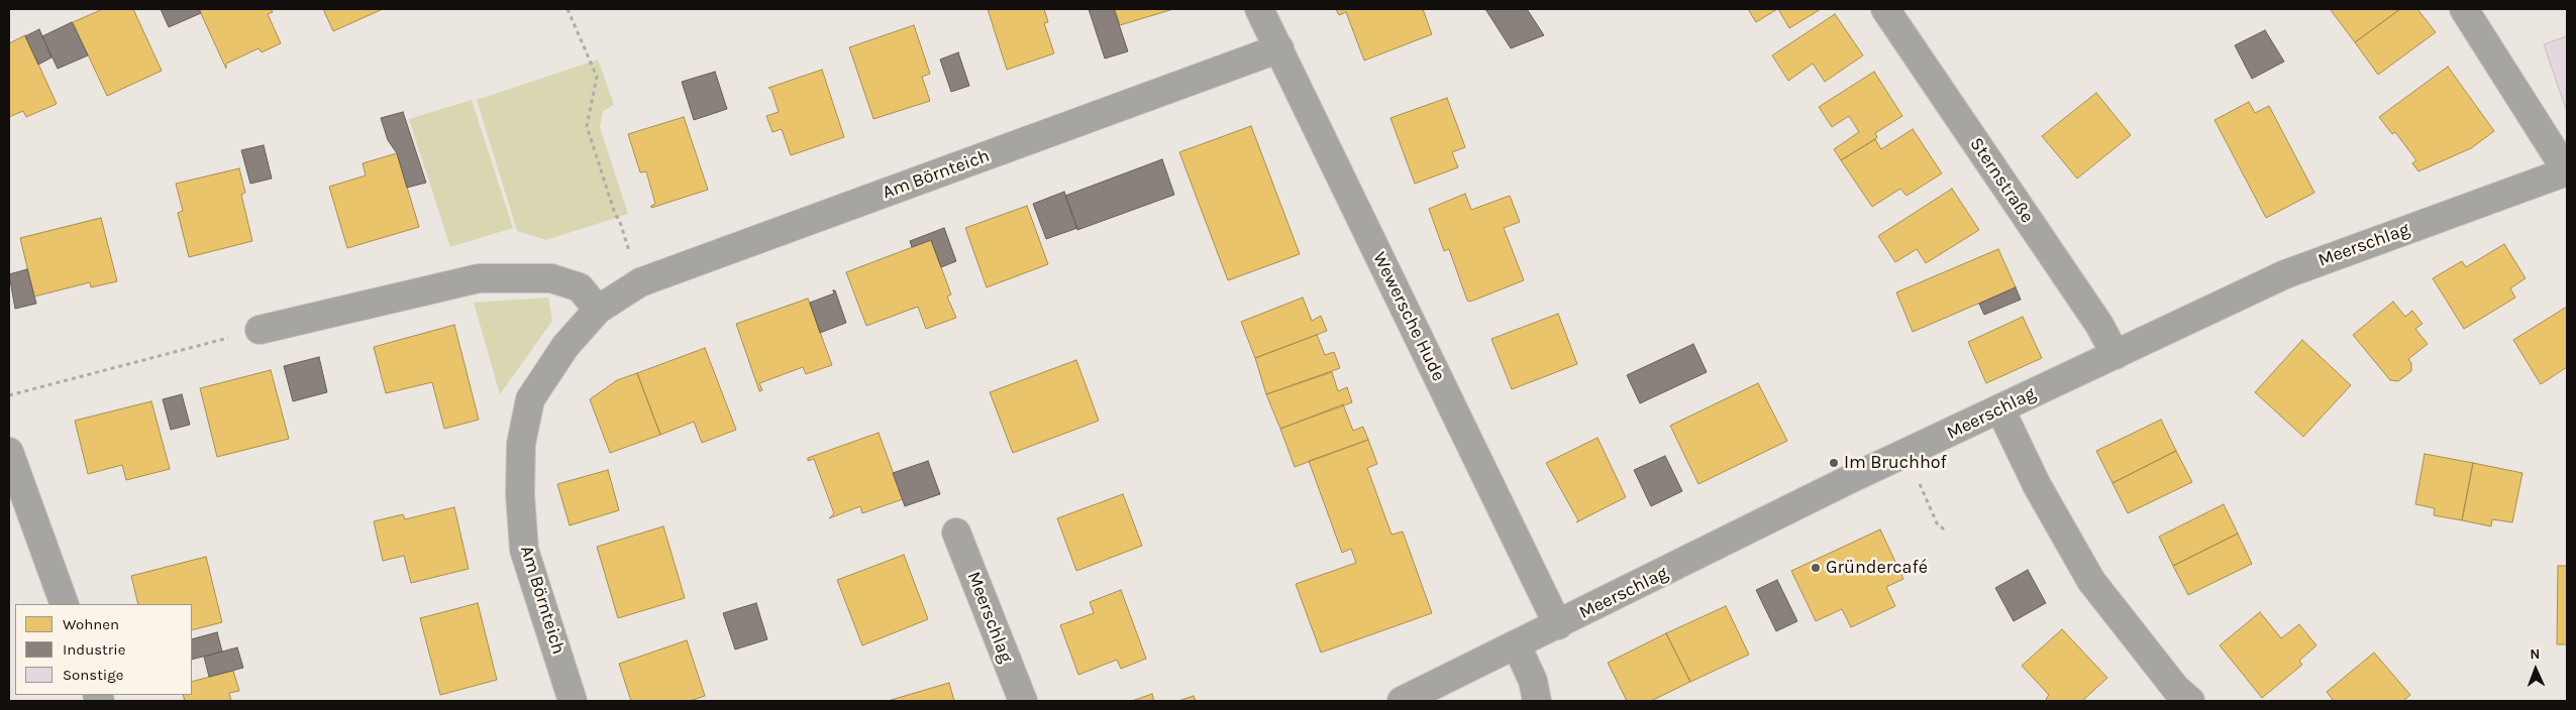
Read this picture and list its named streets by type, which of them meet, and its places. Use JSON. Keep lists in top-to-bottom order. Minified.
{"streets":{"street":["Am Börnteich","Sternstraße","Meerschlag","Wewersche Hude"]},"crossings":[["Am Börnteich","Wewersche Hude"],["Sternstraße","Meerschlag"],["Meerschlag","Wewersche Hude"]],"places":["Im Bruchhof","Gründercafé"],"legend":["Wohnen","Industrie","Sonstige"],"north":"top"}
